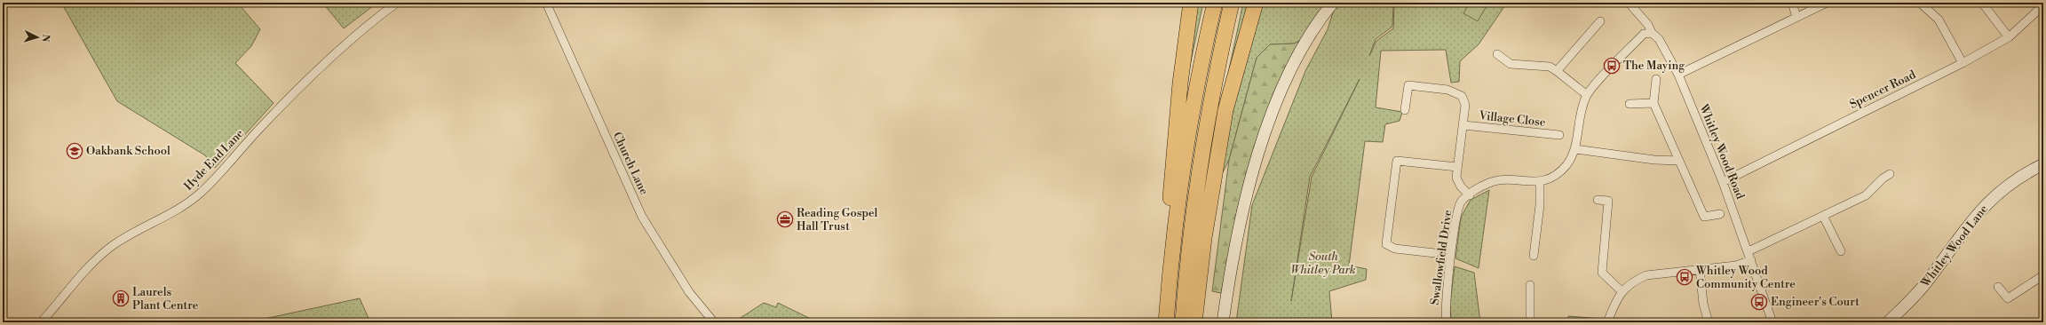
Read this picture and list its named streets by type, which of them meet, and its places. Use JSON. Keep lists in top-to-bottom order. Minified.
{"streets":{"main road":["Whitley Wood Lane"],"street":["Spencer Road","Village Close","Whitley Wood Road","Hyde End Lane","Church Lane","Swallowfield Drive"]},"crossings":[["Spencer Road","Whitley Wood Road"],["Whitley Wood Road","Swallowfield Drive"]],"parks":["South Whitley Park"],"places":{"bus stop":["The Maying","Whitley Wood Community Centre","Engineer's Court"],"school or university":["Oakbank School"],"office":["Reading Gospel Hall Trust"],"building":["Laurels Plant Centre"]},"north":"right"}
